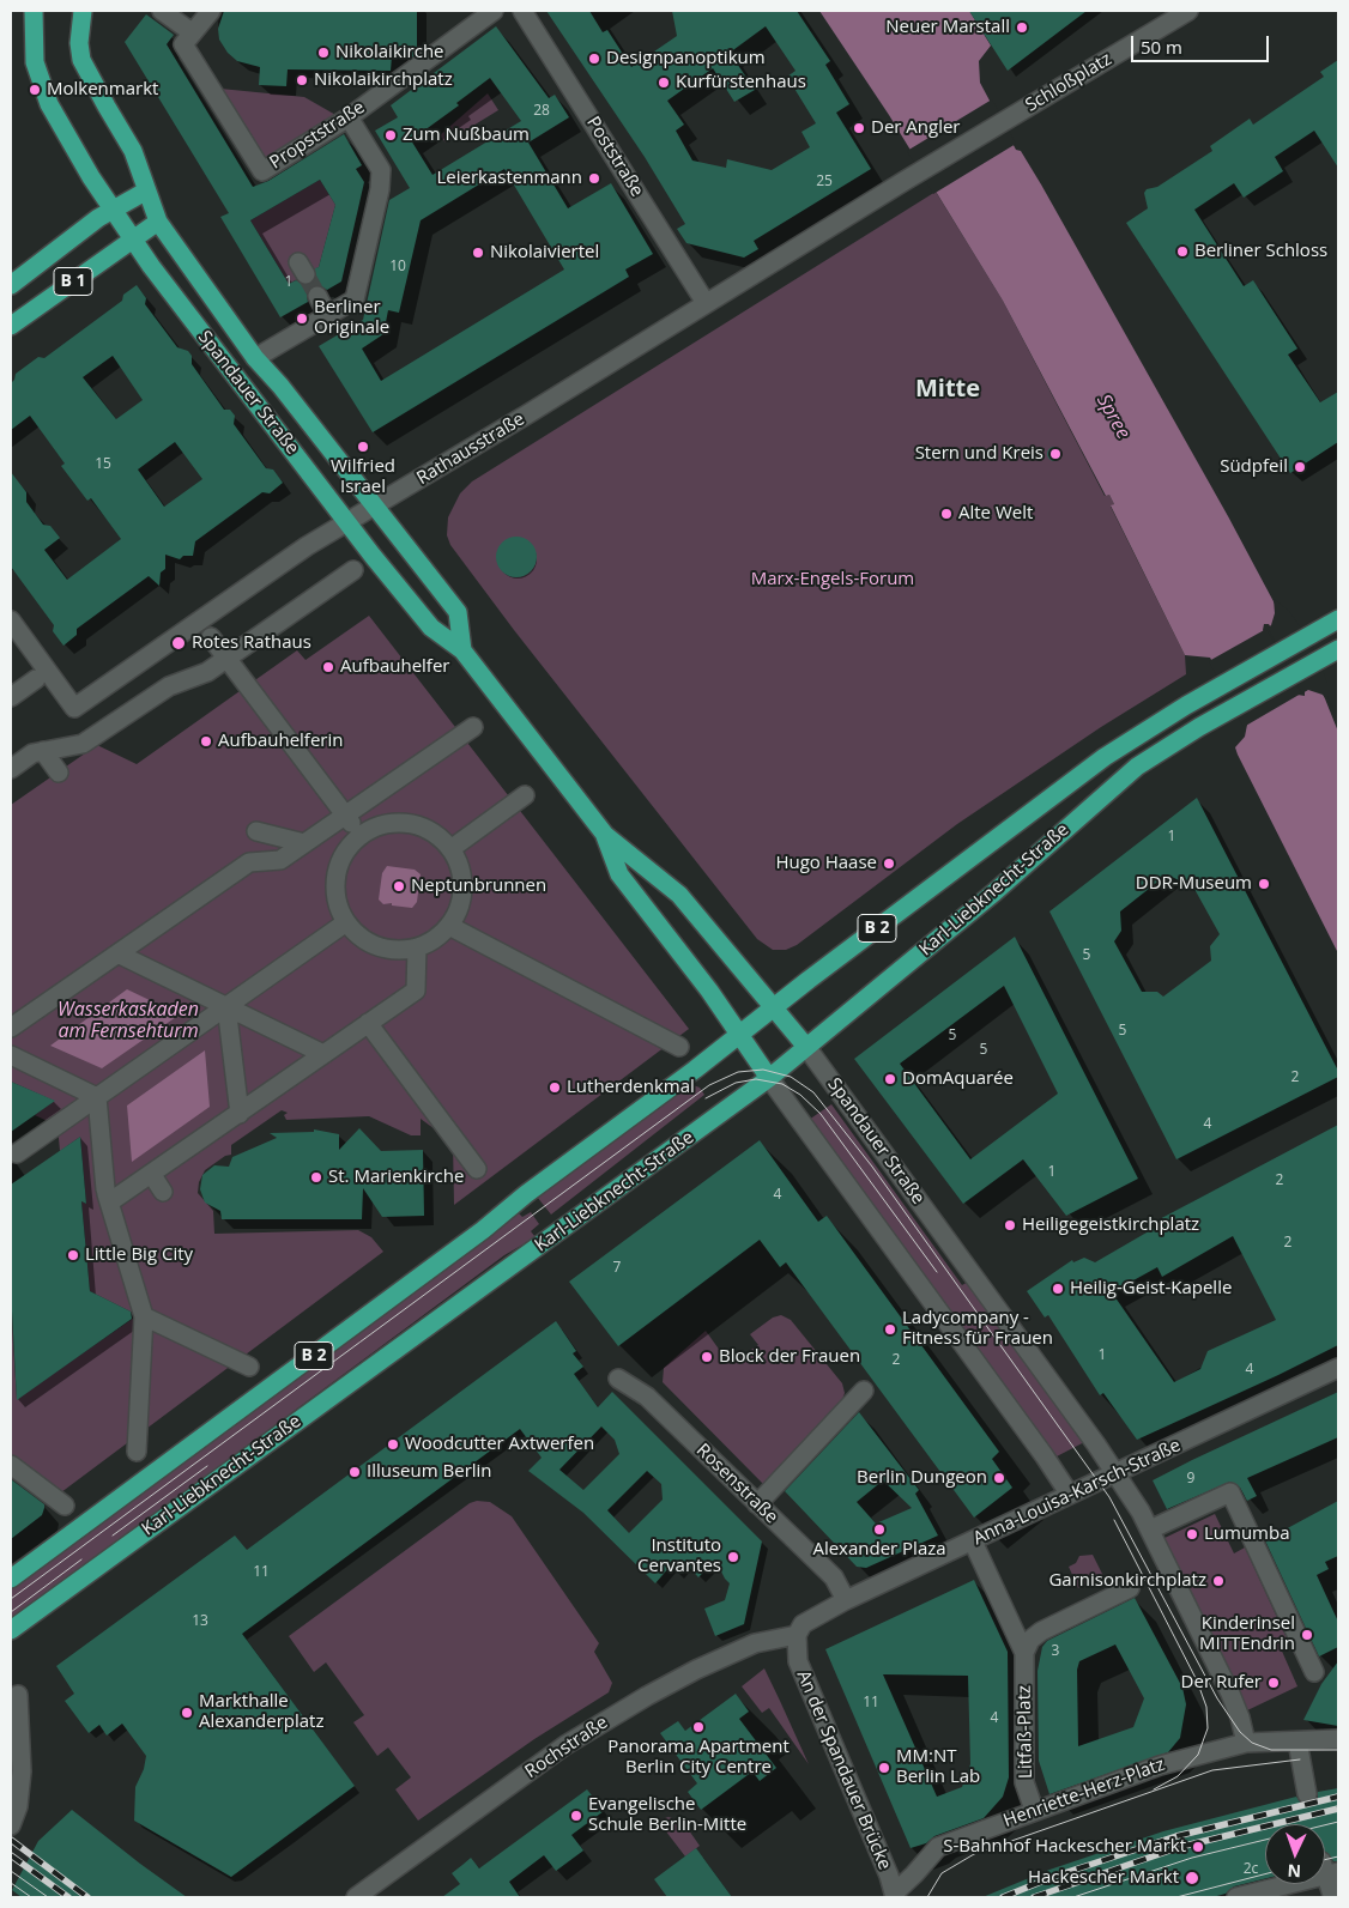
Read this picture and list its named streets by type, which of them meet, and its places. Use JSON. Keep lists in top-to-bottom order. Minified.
{"streets":{"main road":["B 1","Spandauer Straße","Karl-Liebknecht-Straße","B 2"],"street":["Schloßplatz","Propststraße","Poststraße","Rathausstraße","Rosenstraße","Anna-Louisa-Karsch-Straße","Litfaß-Platz","Rochstraße","An der Spandauer Brücke","Henriette-Herz-Platz"]},"crossings":[["Schloßplatz","Rathausstraße"],["Poststraße","Rathausstraße"],["B 1","Spandauer Straße"],["Spandauer Straße","Rathausstraße"],["Spandauer Straße","Karl-Liebknecht-Straße"],["Spandauer Straße","Anna-Louisa-Karsch-Straße"],["Rosenstraße","Anna-Louisa-Karsch-Straße"],["Anna-Louisa-Karsch-Straße","Litfaß-Platz"],["Anna-Louisa-Karsch-Straße","Rochstraße"],["Anna-Louisa-Karsch-Straße","An der Spandauer Brücke"],["Litfaß-Platz","Henriette-Herz-Platz"],["Rochstraße","An der Spandauer Brücke"],["An der Spandauer Brücke","Henriette-Herz-Platz"]],"districts":["Mitte"],"water":["Spree","Wasserkaskaden am Fernsehturm"],"parks":["Marx-Engels-Forum"],"places":["Neuer Marstall","Nikolaikirche","Designpanoptikum","Nikolaikirchplatz","Kurfürstenhaus","Molkenmarkt","Der Angler","Zum Nußbaum","Leierkastenmann","Berliner Schloss","Nikolaiviertel","Berliner Originale","Wilfried Israel","Stern und Kreis","Südpfeil","Alte Welt","Rotes Rathaus","Aufbauhelfer","Aufbauhelferin","Hugo Haase","DDR-Museum","Neptunbrunnen","DomAquarée","Lutherdenkmal","St. Marienkirche","Heiligegeistkirchplatz","Little Big City","Heilig-Geist-Kapelle","Ladycompany - Fitness für Frauen","Block der Frauen","Woodcutter Axtwerfen","Illuseum Berlin","Berlin Dungeon","Alexander Plaza","Lumumba","Instituto Cervantes","Garnisonkirchplatz","Kinderinsel MITTEndrin","Der Rufer","Markthalle Alexanderplatz","Panorama Apartment Berlin City Centre","MM:NT Berlin Lab","Evangelische Schule Berlin-Mitte","S-Bahnhof Hackescher Markt","Hackescher Markt"],"house_numbers":["28","25","10","1","15","1","5","5","5","5","2","4","1","2","4","2","7","1","2","4","9","11","13","3","11","4","2c"],"scale_bar":"50 m","north":"bottom"}
